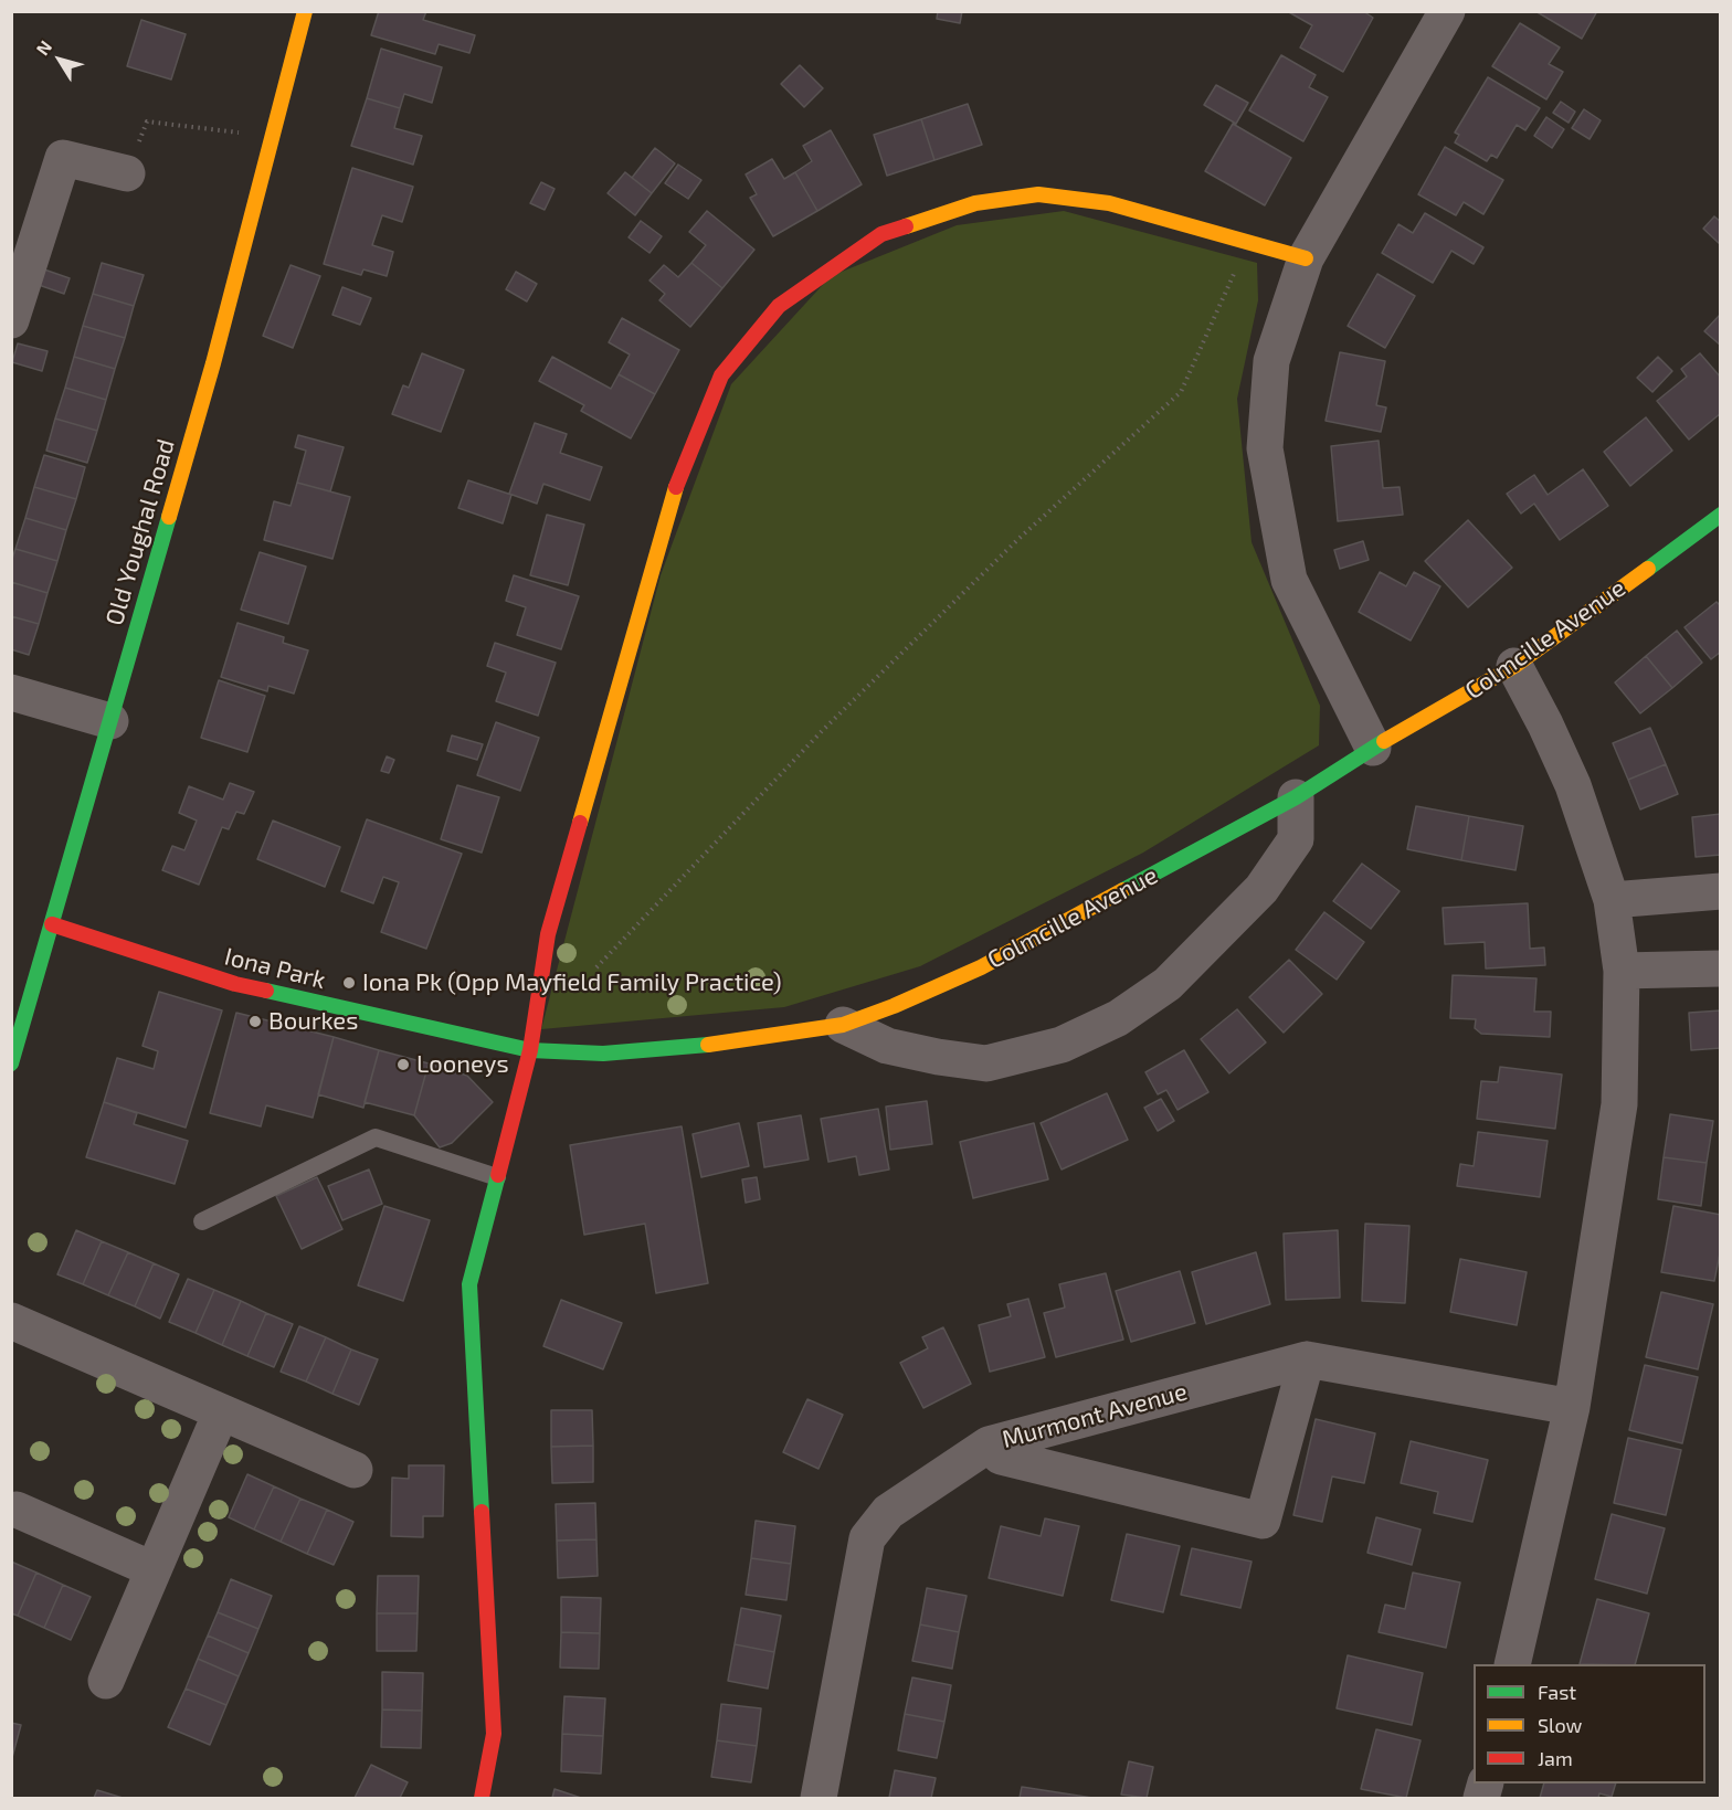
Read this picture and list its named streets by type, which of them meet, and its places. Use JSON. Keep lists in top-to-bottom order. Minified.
{"streets":{"street":["Old Youghal Road","Colmcille Avenue","Iona Park","Murmont Avenue"]},"crossings":[["Old Youghal Road","Iona Park"],["Colmcille Avenue","Iona Park"]],"places":["Iona Pk (Opp Mayfield Family Practice)","Bourkes","Looneys"],"legend":["Fast","Slow","Jam"],"north":"top left"}
